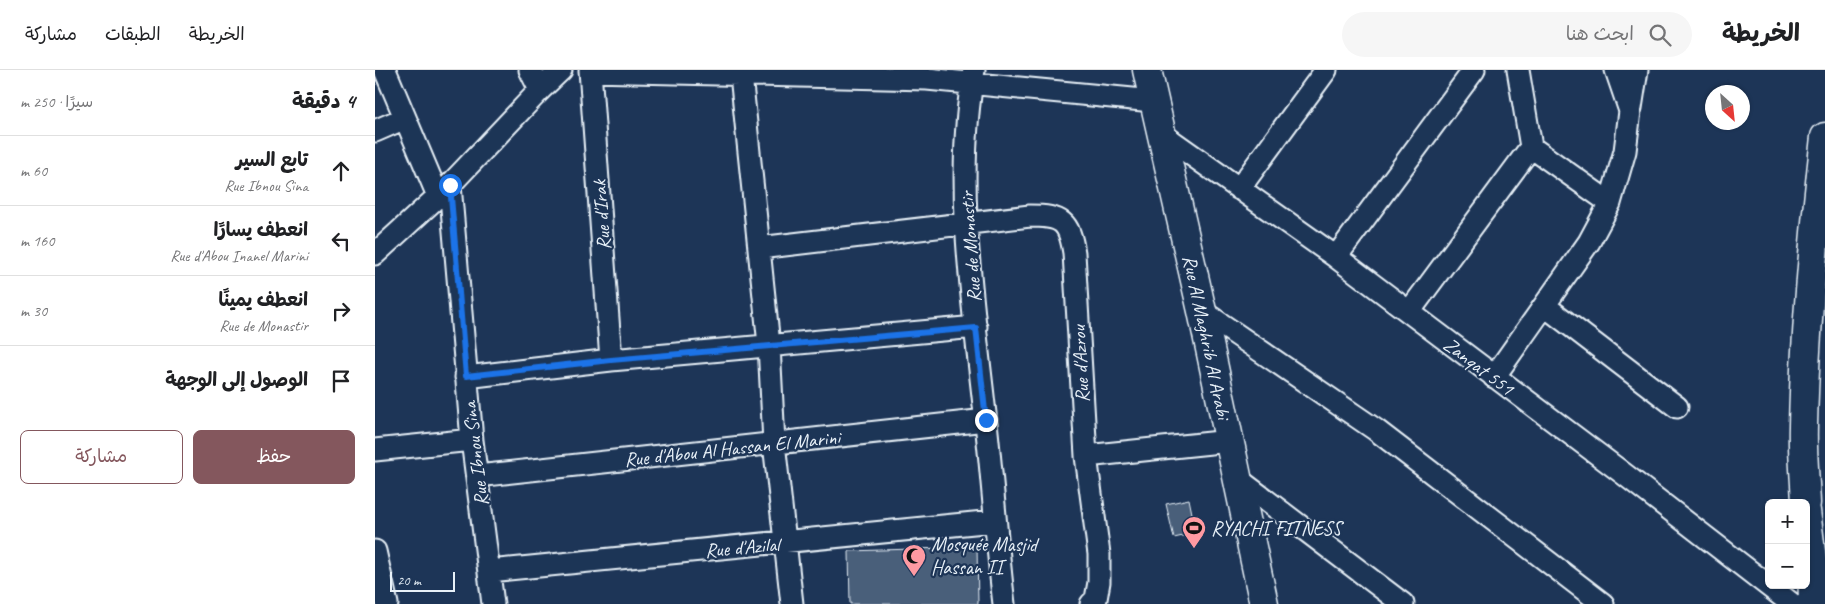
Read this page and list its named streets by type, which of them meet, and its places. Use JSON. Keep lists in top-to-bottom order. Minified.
{"streets":{"street":["Rue d'Irak","Rue de Monastir","Rue Al Maghrib Al Arabi","Rue d'Azrou","Zanqat 551","Rue d'Abou Al Hassan El Marini","Rue Ibnou Sina","Rue d'Azilal"]},"crossings":[["Rue de Monastir","Rue d'Azrou"],["Rue de Monastir","Rue d'Abou Al Hassan El Marini"],["Rue de Monastir","Rue d'Azilal"],["Rue Al Maghrib Al Arabi","Zanqat 551"],["Rue d'Abou Al Hassan El Marini","Rue Ibnou Sina"],["Rue Ibnou Sina","Rue d'Azilal"]],"places":{"sports":["RYACHI FITNESS"],"mosque":["Mosquée Masjid Hassan II"]},"scale_bar":"20 m","north":"bottom right","page":{"header":"الخريطة","search":"ابحث هنا","nav":["الخريطة","الطبقات","مشاركة"],"heading":["4 دقيقة","سيرًا · 250 m"],"list":[["تابع السير","Rue Ibnou Sina","60 m"],["انعطف يسارًا","Rue d'Abou Inanel Marini","160 m"],["انعطف يمينًا","Rue de Monastir","30 m"],"الوصول إلى الوجهة"],"buttons":["حفظ","مشاركة"],"map_buttons":["+","−"],"scale":"20 m"}}
